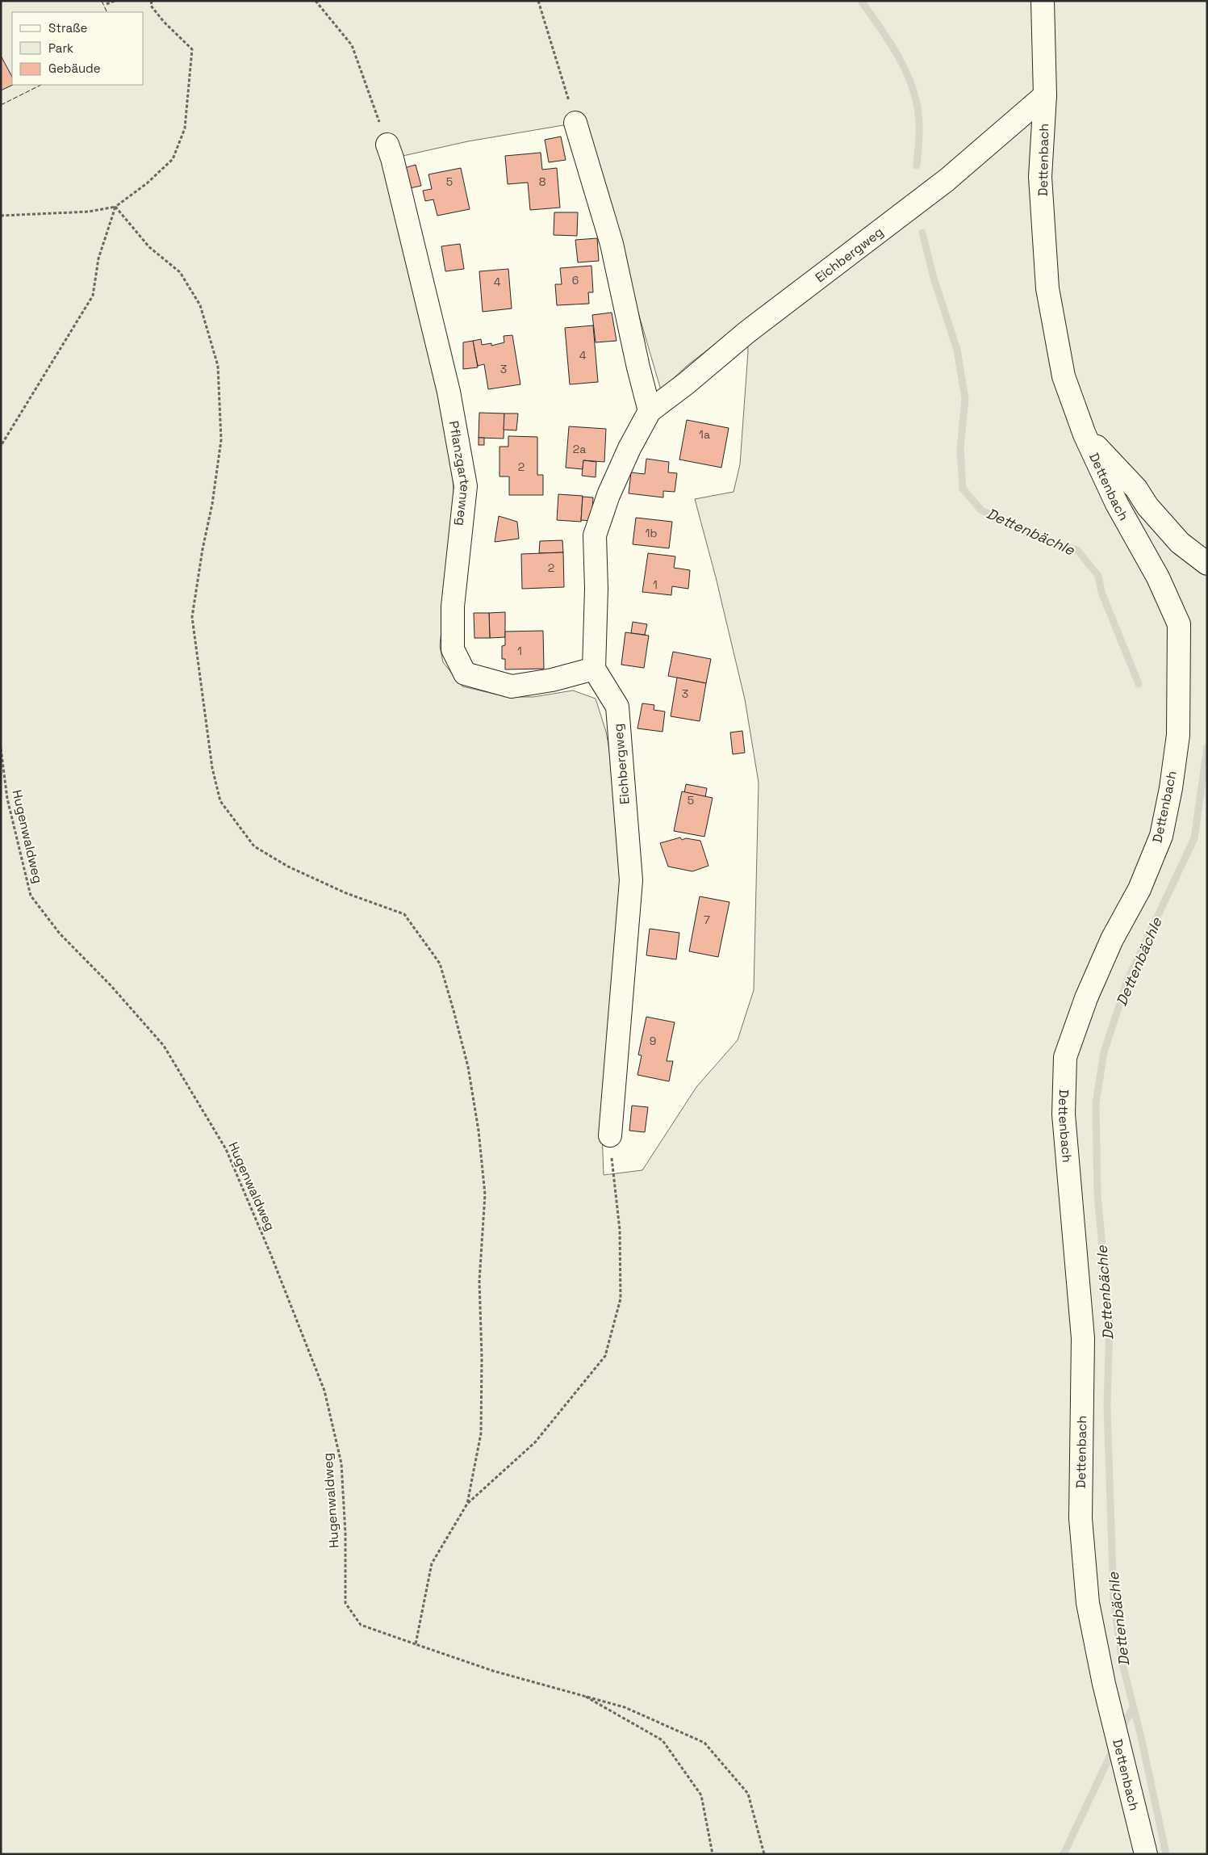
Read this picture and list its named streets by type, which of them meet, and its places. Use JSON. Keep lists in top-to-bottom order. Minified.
{"streets":{"street":["Dettenbach","Eichbergweg","Pflanzgartenweg"],"path":["Hugenwaldweg"]},"crossings":[["Dettenbach","Eichbergweg"],["Eichbergweg","Pflanzgartenweg"]],"water":["Dettenbächle"],"house_numbers":["5","8","6","4","4","3","1a","2a","2","1b","2","1","1","3","5","7","9"],"legend":["Straße","Park","Gebäude"]}
